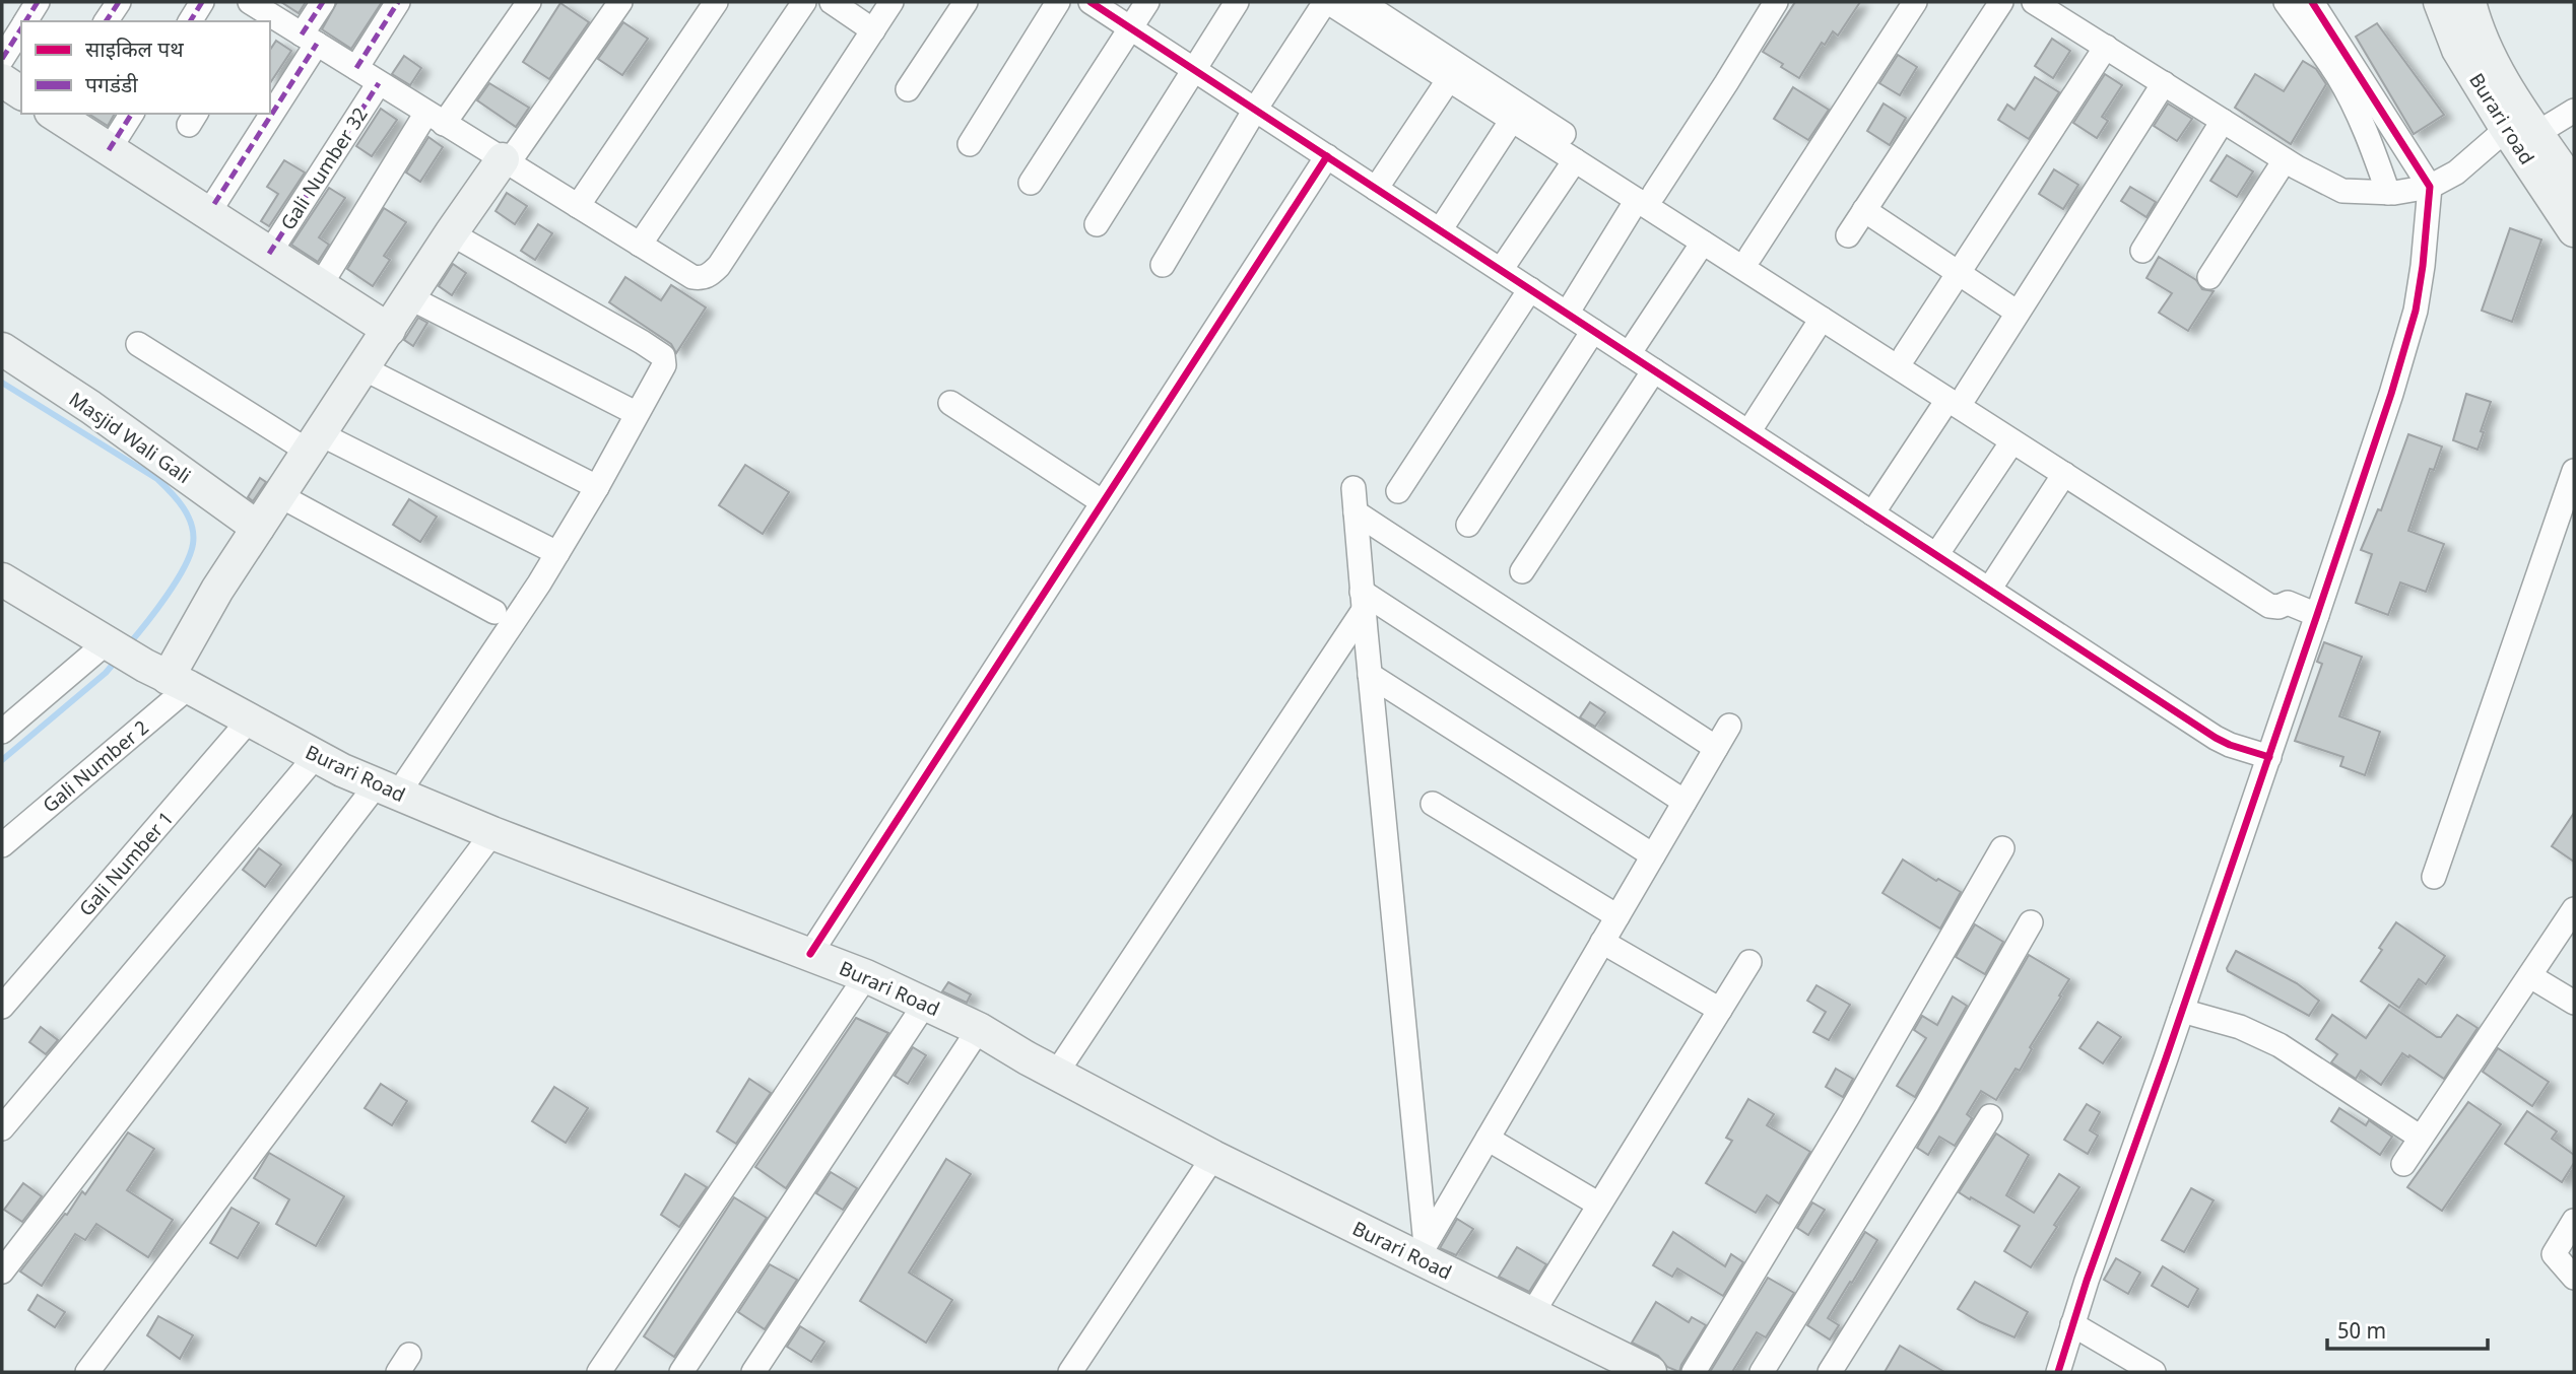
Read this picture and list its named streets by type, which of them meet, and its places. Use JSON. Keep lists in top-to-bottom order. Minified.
{"streets":{"main road":["Burari road","Masjid Wali Gali","Burari Road"],"street":["Gali Number 32","Gali Number 2","Gali Number 1"]},"crossings":[["Gali Number 2","Burari Road"],["Burari Road","Gali Number 1"]],"legend":["साइकिल पथ","पगडंडी"],"scale_bar":"50 m"}
